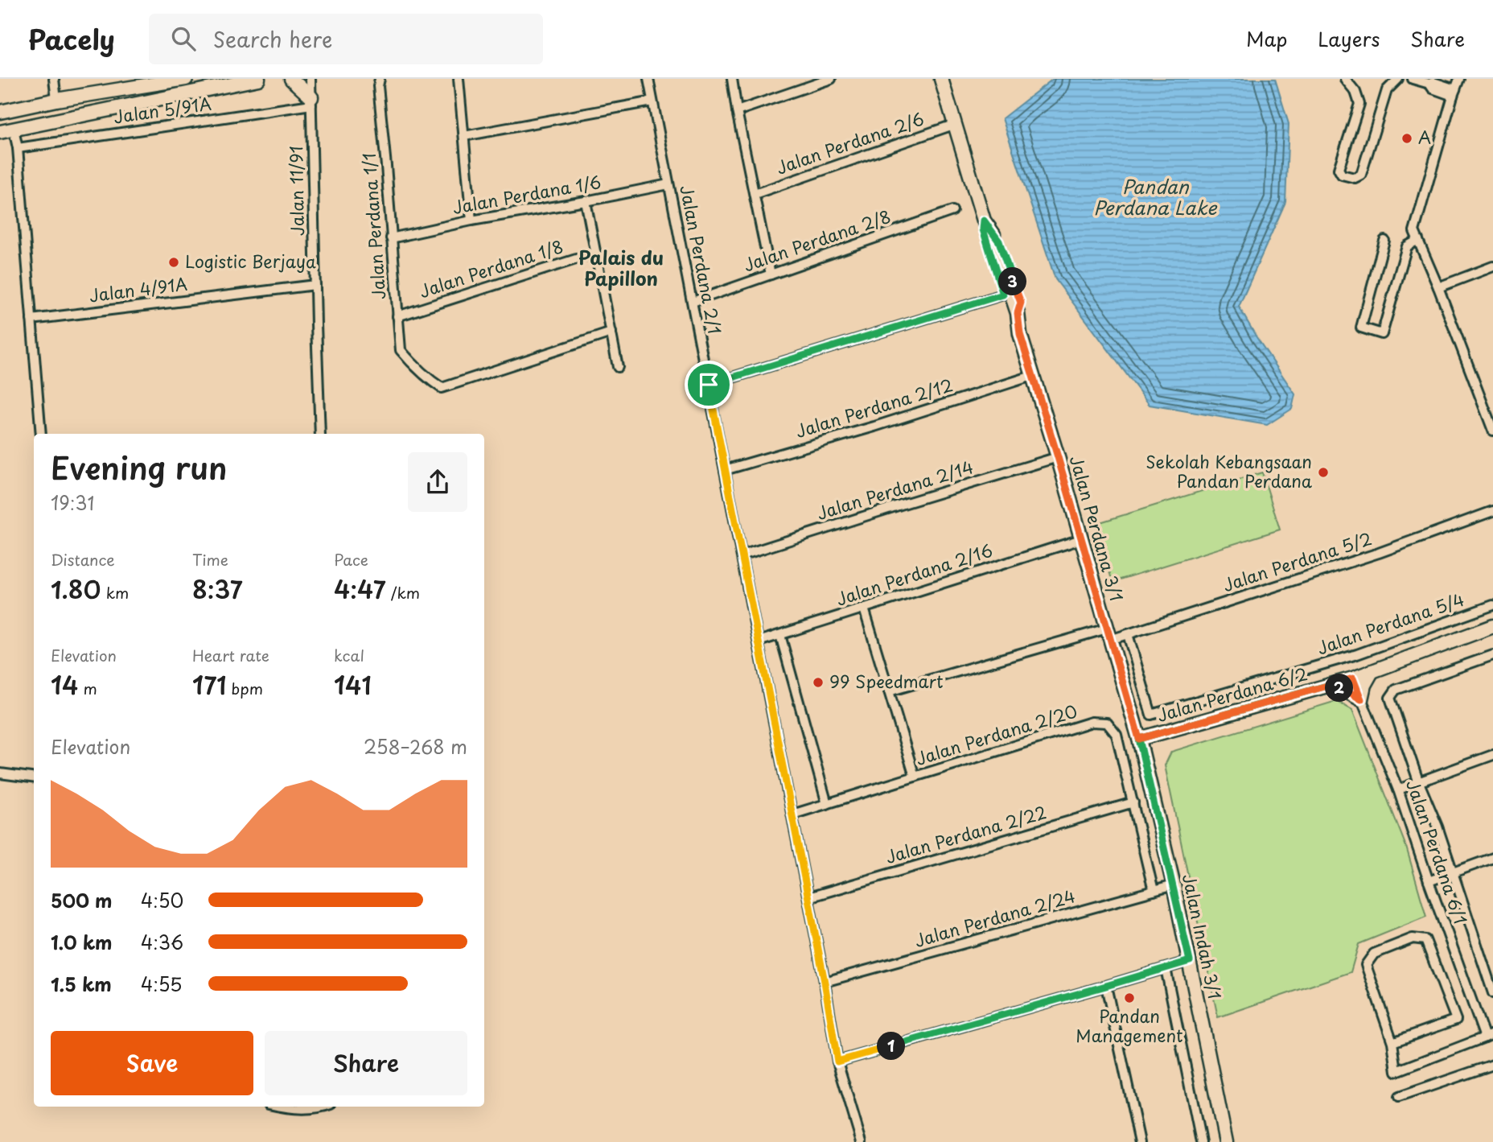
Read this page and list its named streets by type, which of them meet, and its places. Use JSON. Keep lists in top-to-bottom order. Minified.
{"streets":{"street":["Jalan 5/91A","Jalan Perdana 2/6","Jalan 11/91","Jalan Perdana 1/6","Jalan Perdana 1/1","Jalan Perdana 2/8","Jalan Perdana 2/1","Jalan Perdana 1/8","Jalan 4/91A","Jalan Perdana 2/12","Jalan Perdana 2/14","Jalan Perdana 3/1","Jalan Perdana 5/2","Jalan Perdana 2/16","Jalan Perdana 5/4","Jalan Perdana 6/2","Jalan Perdana 2/20","Jalan Perdana 2/22","Jalan Perdana 6/1","Jalan Perdana 2/24","Jalan Indah 3/1"]},"crossings":[["Jalan 5/91A","Jalan 11/91"],["Jalan Perdana 2/6","Jalan Perdana 3/1"],["Jalan 11/91","Jalan 4/91A"],["Jalan Perdana 1/6","Jalan Perdana 1/1"],["Jalan Perdana 1/6","Jalan Perdana 2/1"],["Jalan Perdana 1/1","Jalan Perdana 1/8"],["Jalan Perdana 2/8","Jalan Perdana 2/1"],["Jalan Perdana 2/1","Jalan Perdana 2/12"],["Jalan Perdana 2/1","Jalan Perdana 2/14"],["Jalan Perdana 2/1","Jalan Perdana 2/16"],["Jalan Perdana 2/1","Jalan Perdana 2/20"],["Jalan Perdana 2/1","Jalan Perdana 2/22"],["Jalan Perdana 2/1","Jalan Perdana 2/24"],["Jalan Perdana 2/12","Jalan Perdana 3/1"],["Jalan Perdana 2/14","Jalan Perdana 3/1"],["Jalan Perdana 3/1","Jalan Perdana 5/2"],["Jalan Perdana 3/1","Jalan Perdana 2/16"],["Jalan Perdana 3/1","Jalan Perdana 6/2"],["Jalan Perdana 3/1","Jalan Indah 3/1"],["Jalan Perdana 5/2","Jalan Perdana 5/4"],["Jalan Perdana 6/2","Jalan Perdana 6/1"],["Jalan Perdana 6/2","Jalan Indah 3/1"],["Jalan Perdana 2/20","Jalan Perdana 2/22"],["Jalan Perdana 2/20","Jalan Perdana 2/24"],["Jalan Perdana 2/24","Jalan Indah 3/1"]],"districts":["Palais du Papillon"],"water":["Pandan Perdana Lake"],"places":["A","Logistic Berjaya","Sekolah Kebangsaan Pandan Perdana","99 Speedmart","Pandan Management"],"page":{"header":"Pacely","search":"Search here","nav":["Map","Layers","Share"],"pins":["3","2","1"],"heading":["Evening run","19:31"],"stats":[["Distance","1.80 km"],["Time","8:37"],["Pace","4:47 /km"],["Elevation","14 m"],["Heart rate","171 bpm"],["kcal","141"]],"chart":["Elevation","258–268 m"],"list":[{"name":"500 m","note":"4:50"},{"name":"1.0 km","note":"4:36"},{"name":"1.5 km","note":"4:55"}],"buttons":["Save","Share"]}}
